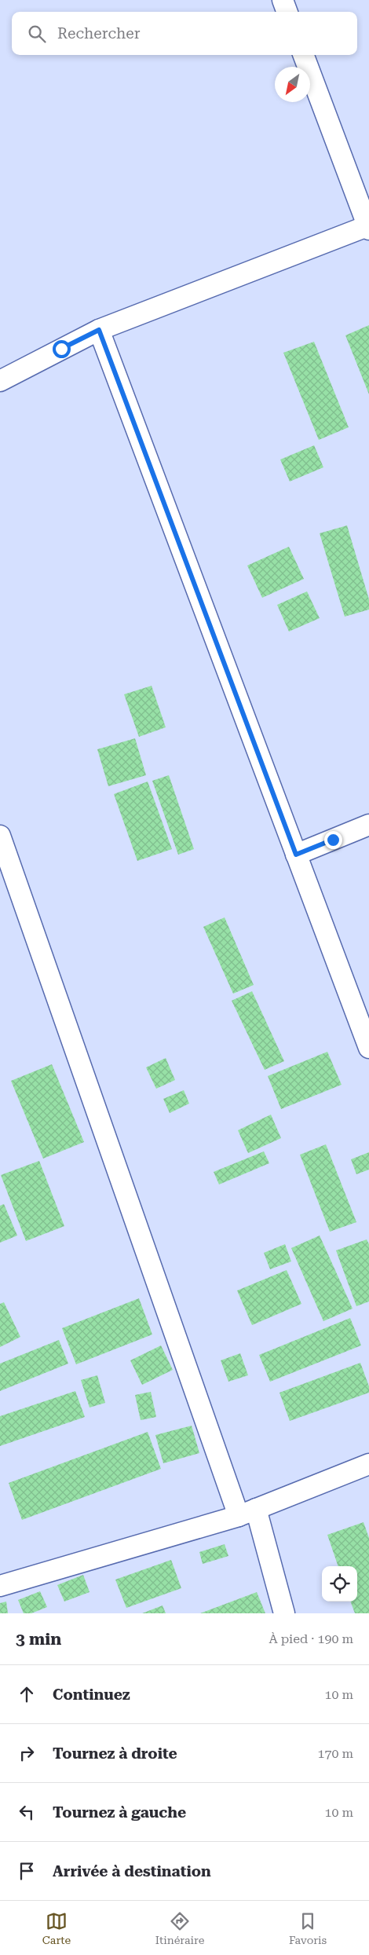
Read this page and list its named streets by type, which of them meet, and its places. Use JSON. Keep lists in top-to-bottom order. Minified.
{"north":"bottom left","page":{"search":"Rechercher","heading":["3 min","À pied · 190 m"],"list":[["Continuez","10 m"],["Tournez à droite","170 m"],["Tournez à gauche","10 m"],"Arrivée à destination"],"nav":["Carte","Itinéraire","Favoris"]}}
